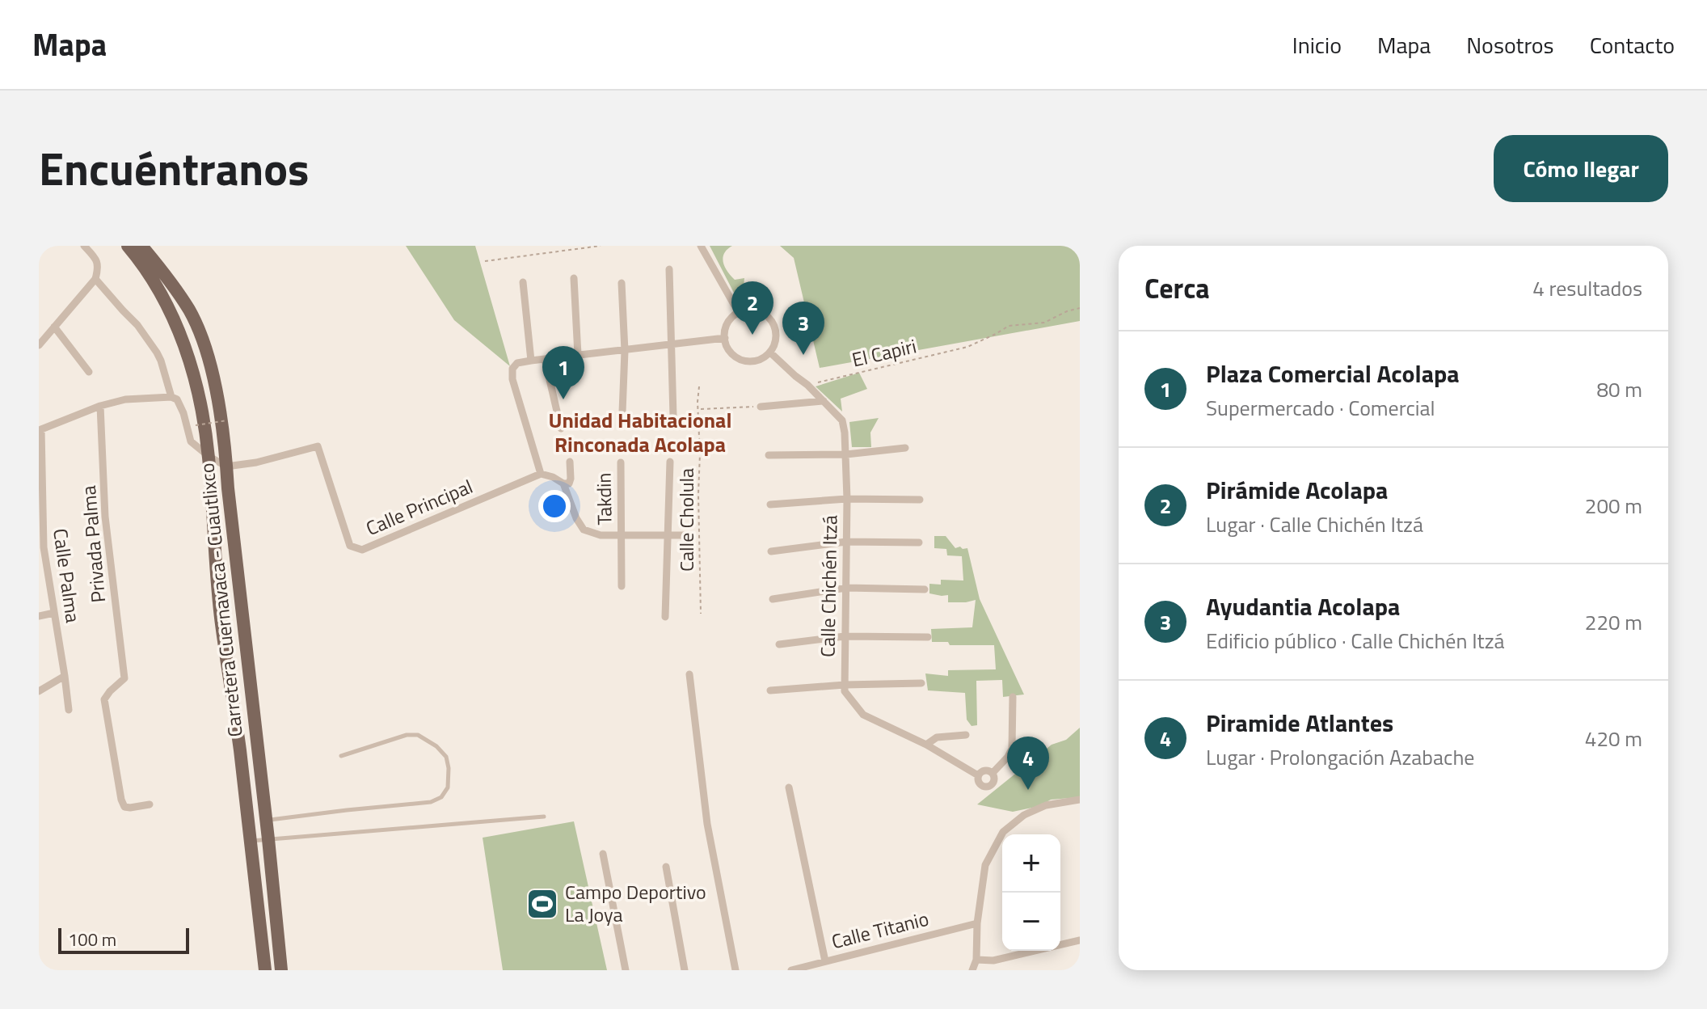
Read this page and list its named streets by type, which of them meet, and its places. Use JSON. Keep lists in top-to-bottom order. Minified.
{"streets":{"main road":["Carretera Cuernavaca - Cuautlixco"],"street":["Takdin","Calle Principal","Privada Palma","Calle Palma","Calle Chichén Itzá","Calle Titanio"],"path":["El Capiri","Calle Cholula"]},"crossings":[["El Capiri","Calle Chichén Itzá"],["Calle Principal","Carretera Cuernavaca - Cuautlixco"],["Privada Palma","Calle Palma"]],"districts":["Unidad Habitacional Rinconada Acolapa"],"places":{"sports":["Campo Deportivo La Joya"]},"scale_bar":"100 m","page":{"header":"Mapa","nav":["Inicio","Mapa","Nosotros","Contacto"],"title":"Encuéntranos","buttons":"Cómo llegar","heading":["Cerca","4 resultados"],"pins":["2","3","1","4"],"list":[{"mark":"1","name":"Plaza Comercial Acolapa","note":"Supermercado · Comercial","value":"80 m"},{"mark":"2","name":"Pirámide Acolapa","note":"Lugar · Calle Chichén Itzá","value":"200 m"},{"mark":"3","name":"Ayudantia Acolapa","note":"Edificio público · Calle Chichén Itzá","value":"220 m"},{"mark":"4","name":"Piramide Atlantes","note":"Lugar · Prolongación Azabache","value":"420 m"}],"map_buttons":["+","−"],"scale":"100 m"}}
